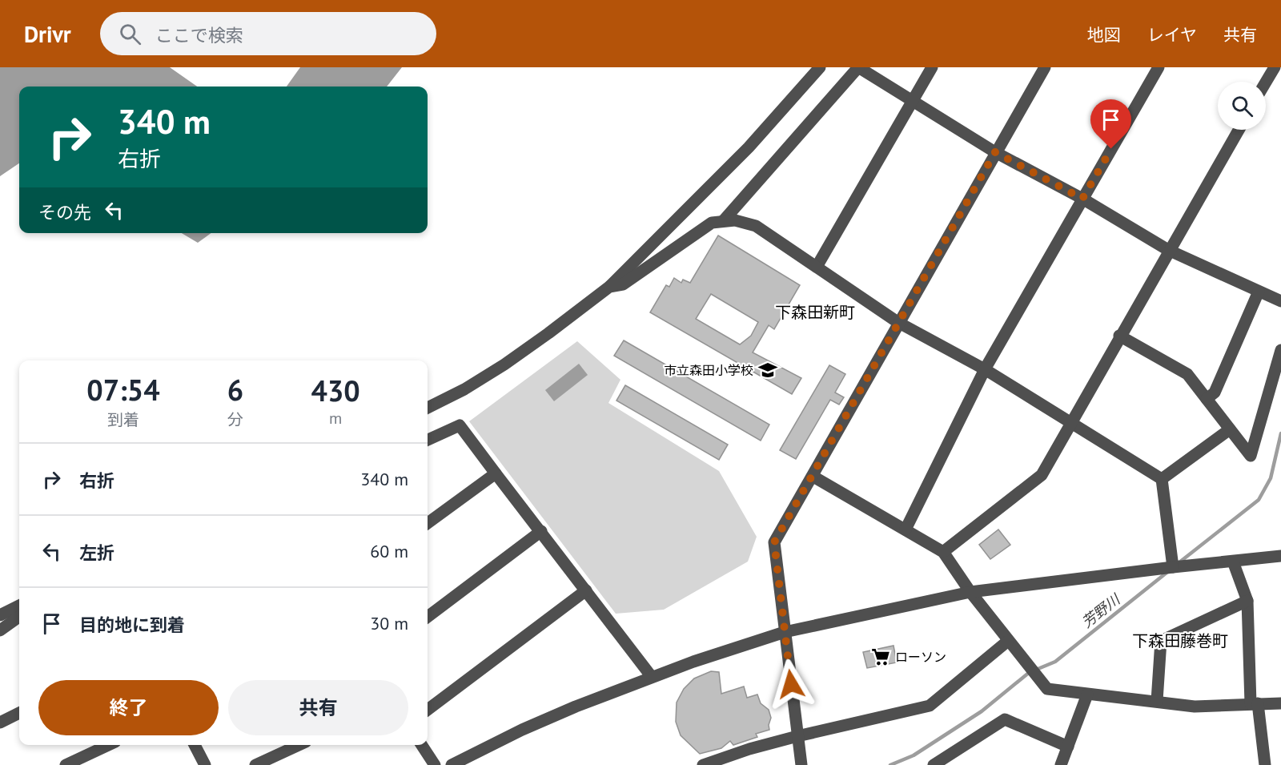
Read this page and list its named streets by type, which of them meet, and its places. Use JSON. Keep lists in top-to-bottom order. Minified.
{"districts":["下森田新町","下森田藤巻町"],"water":["芳野川"],"places":{"school or university":["市立森田小学校"],"supermarket":["ローソン"]},"page":{"header":"Drivr","search":"ここで検索","nav":["地図","レイヤ","共有"],"turn":["340 m","右折"],"then":"その先","eta":["07:54","到着","6","分","430","m"],"list":[{"name":"右折","value":"340 m"},{"name":"左折","value":"60 m"},{"name":"目的地に到着","value":"30 m"}],"buttons":["終了","共有"]}}
